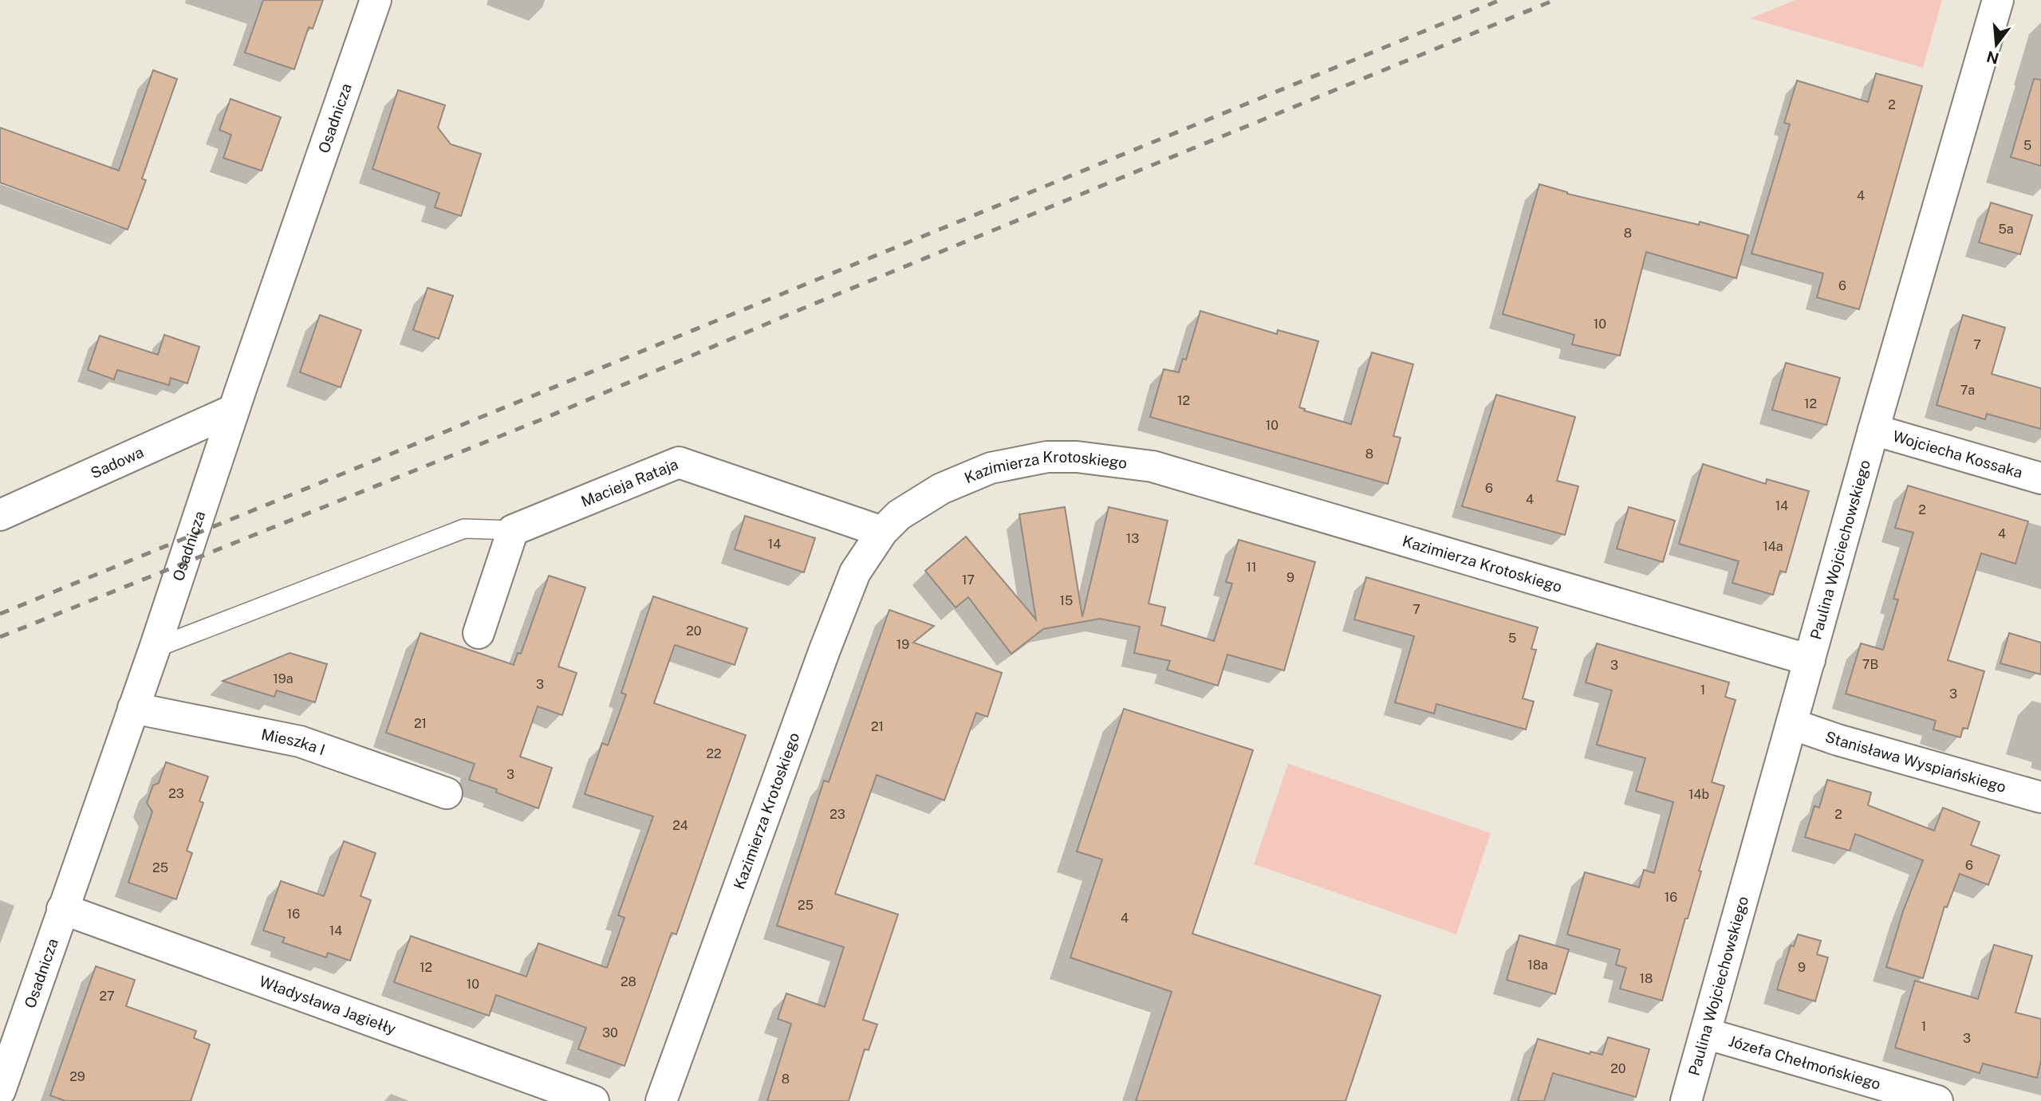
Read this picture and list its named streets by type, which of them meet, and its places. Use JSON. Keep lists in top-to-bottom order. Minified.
{"streets":{"street":["Osadnicza","Wojciecha Kossaka","Sadowa","Kazimierza Krotoskiego","Macieja Rataja","Paulina Wojciechowskiego","Mieszka I","Stanisława Wyspiańskiego","Władysława Jagiełły","Józefa Chełmońskiego"]},"crossings":[["Osadnicza","Sadowa"],["Osadnicza","Mieszka I"],["Osadnicza","Władysława Jagiełły"],["Wojciecha Kossaka","Paulina Wojciechowskiego"],["Kazimierza Krotoskiego","Macieja Rataja"],["Kazimierza Krotoskiego","Paulina Wojciechowskiego"],["Paulina Wojciechowskiego","Stanisława Wyspiańskiego"],["Paulina Wojciechowskiego","Józefa Chełmońskiego"]],"house_numbers":["2","5","4","5a","8","6","10","7","7a","12","12","10","8","6","4","14","2","4","13","14","14a","11","9","17","15","7","20","5","19","7B","3","19a","3","1","3","21","21","22","3","23","14b","23","2","24","6","25","16","25","16","4","14","18a","12","9","18","28","10","27","1","30","3","20","29","8"],"north":"bottom"}
